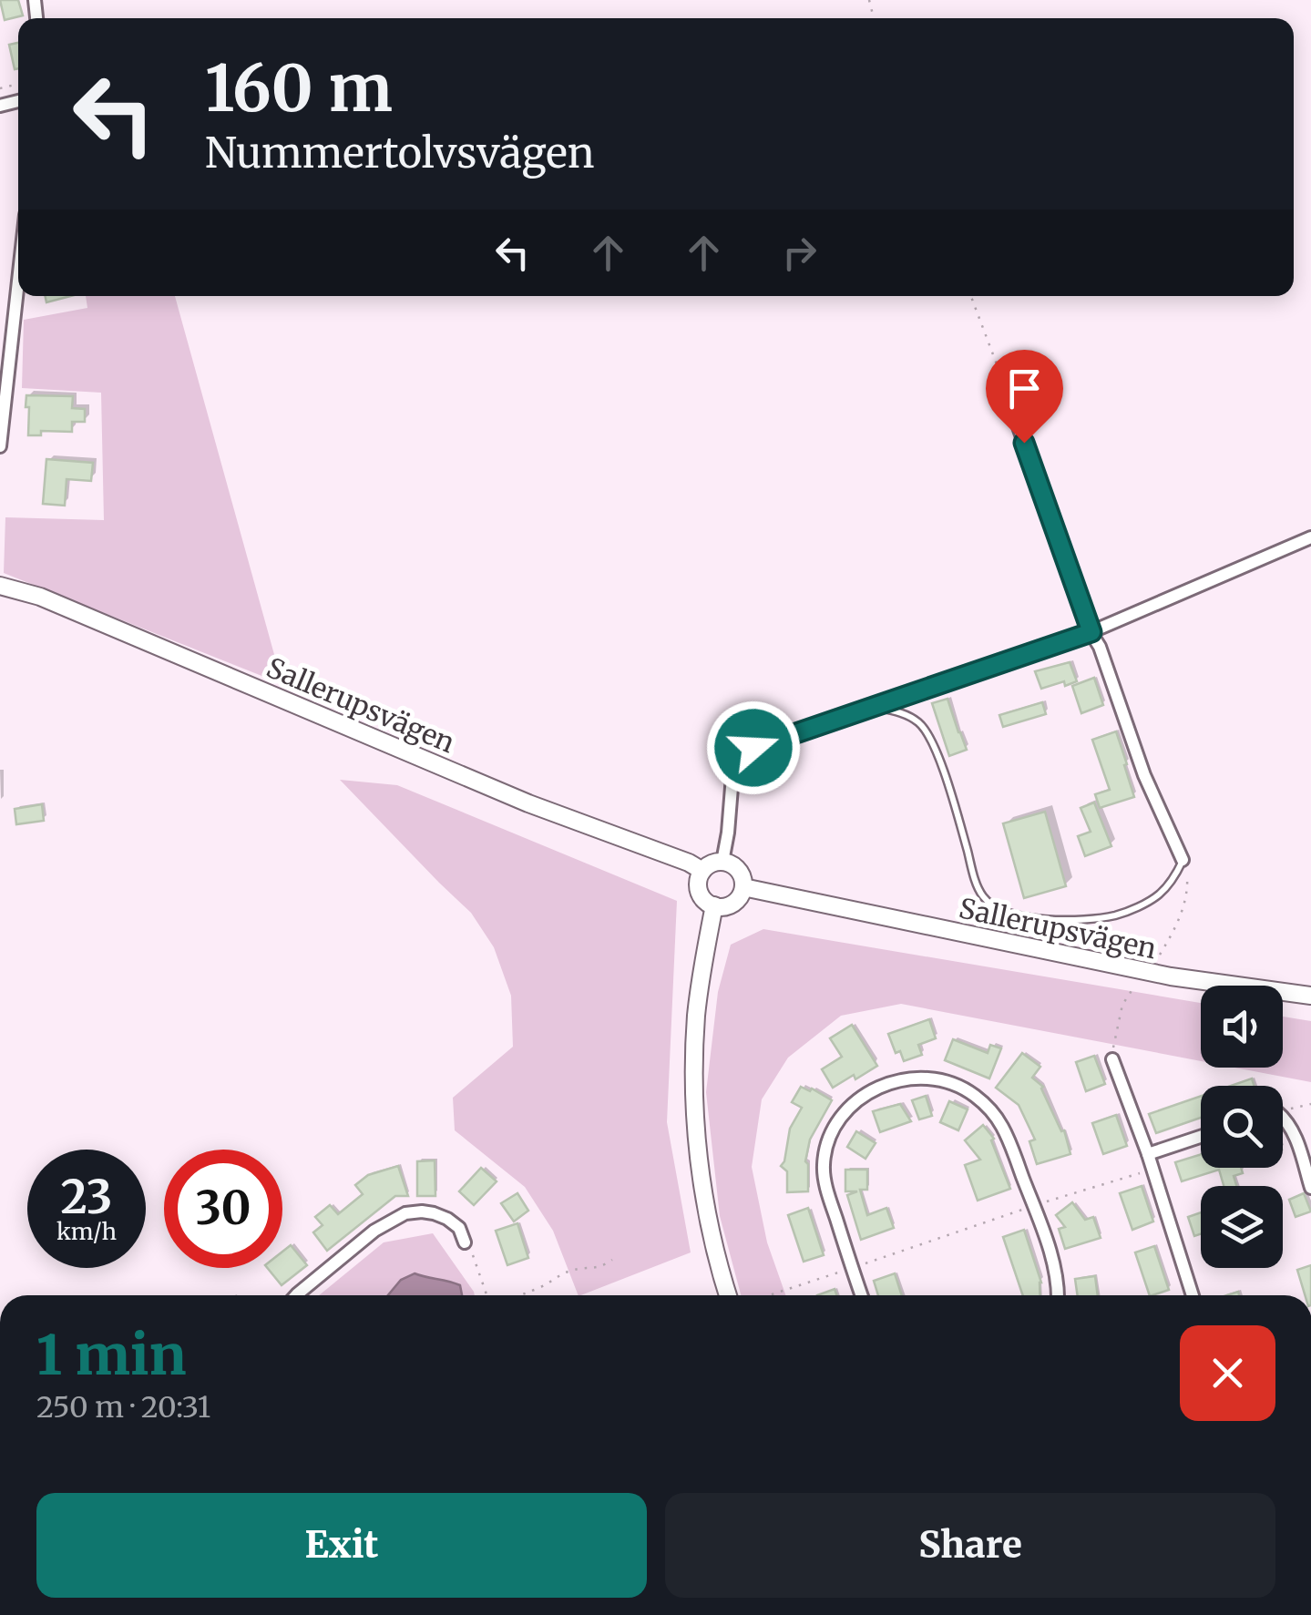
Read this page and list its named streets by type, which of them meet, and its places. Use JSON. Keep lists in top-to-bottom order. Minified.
{"streets":{"main road":["Sallerupsvägen"]},"page":{"turn":["160 m","Nummertolvsvägen"],"speed":"23 km/h","limit":"30","heading":["1 min","250 m · 20:31"],"buttons":["Exit","Share"]}}
